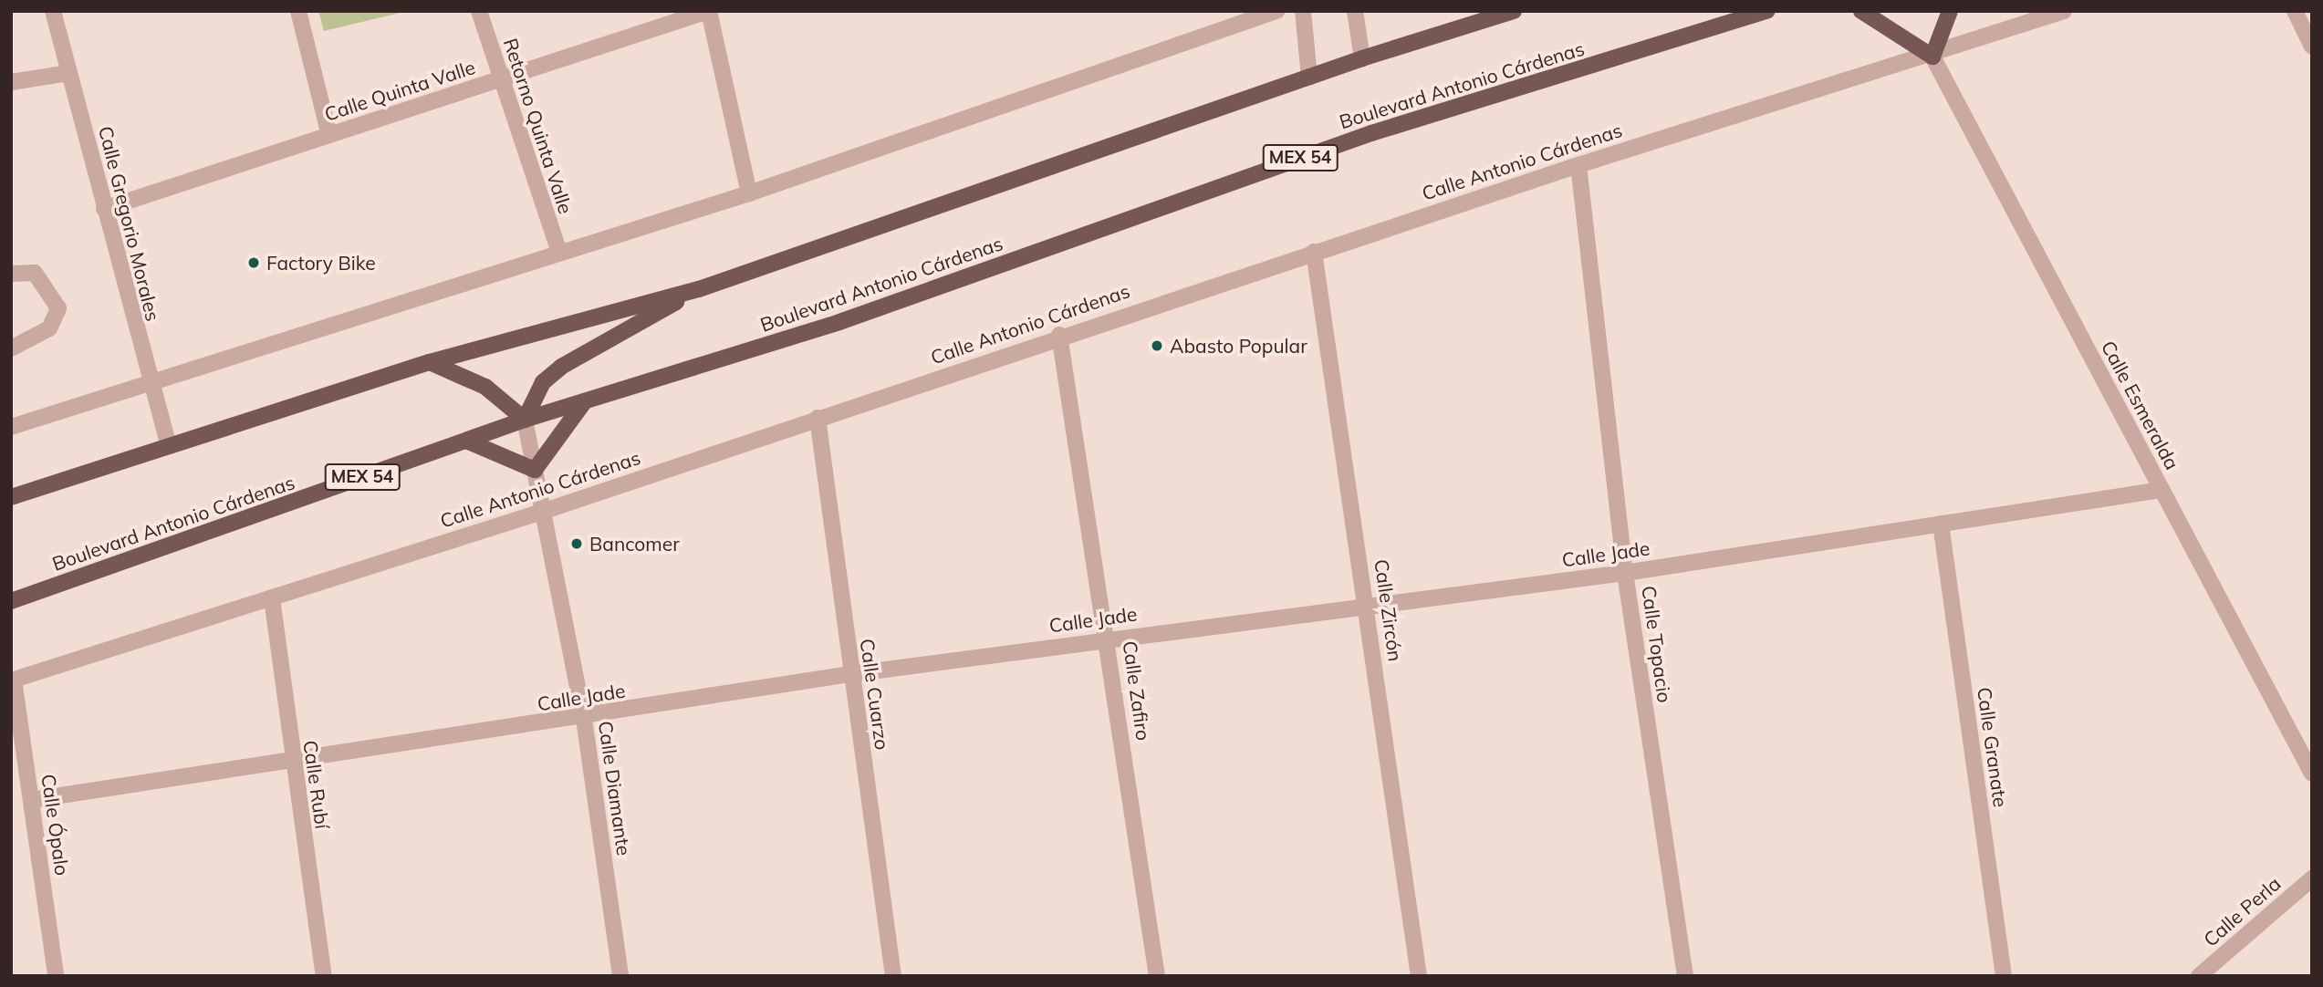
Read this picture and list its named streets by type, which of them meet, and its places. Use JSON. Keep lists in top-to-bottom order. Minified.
{"streets":{"main road":["Boulevard Antonio Cárdenas","MEX 54"],"street":["Calle Quinta Valle","Retorno Quinta Valle","Calle Antonio Cárdenas","Calle Gregorio Morales","Calle Esmeralda","Calle Jade","Calle Zircón","Calle Topacio","Calle Zafiro","Calle Cuarzo","Calle Granate","Calle Rubí","Calle Diamante","Calle Ópalo","Calle Perla"]},"crossings":[["Boulevard Antonio Cárdenas","Calle Diamante"],["Calle Quinta Valle","Retorno Quinta Valle"],["Calle Quinta Valle","Calle Gregorio Morales"],["Calle Antonio Cárdenas","Calle Esmeralda"],["Calle Antonio Cárdenas","Calle Zircón"],["Calle Antonio Cárdenas","Calle Topacio"],["Calle Antonio Cárdenas","Calle Zafiro"],["Calle Antonio Cárdenas","Calle Cuarzo"],["Calle Antonio Cárdenas","Calle Rubí"],["Calle Antonio Cárdenas","Calle Diamante"],["Calle Antonio Cárdenas","Calle Ópalo"],["Calle Esmeralda","Calle Jade"],["Calle Jade","Calle Zircón"],["Calle Jade","Calle Topacio"],["Calle Jade","Calle Zafiro"],["Calle Jade","Calle Cuarzo"],["Calle Jade","Calle Granate"],["Calle Jade","Calle Rubí"],["Calle Jade","Calle Diamante"],["Calle Jade","Calle Ópalo"]],"places":["Factory Bike","Abasto Popular","Bancomer"]}
